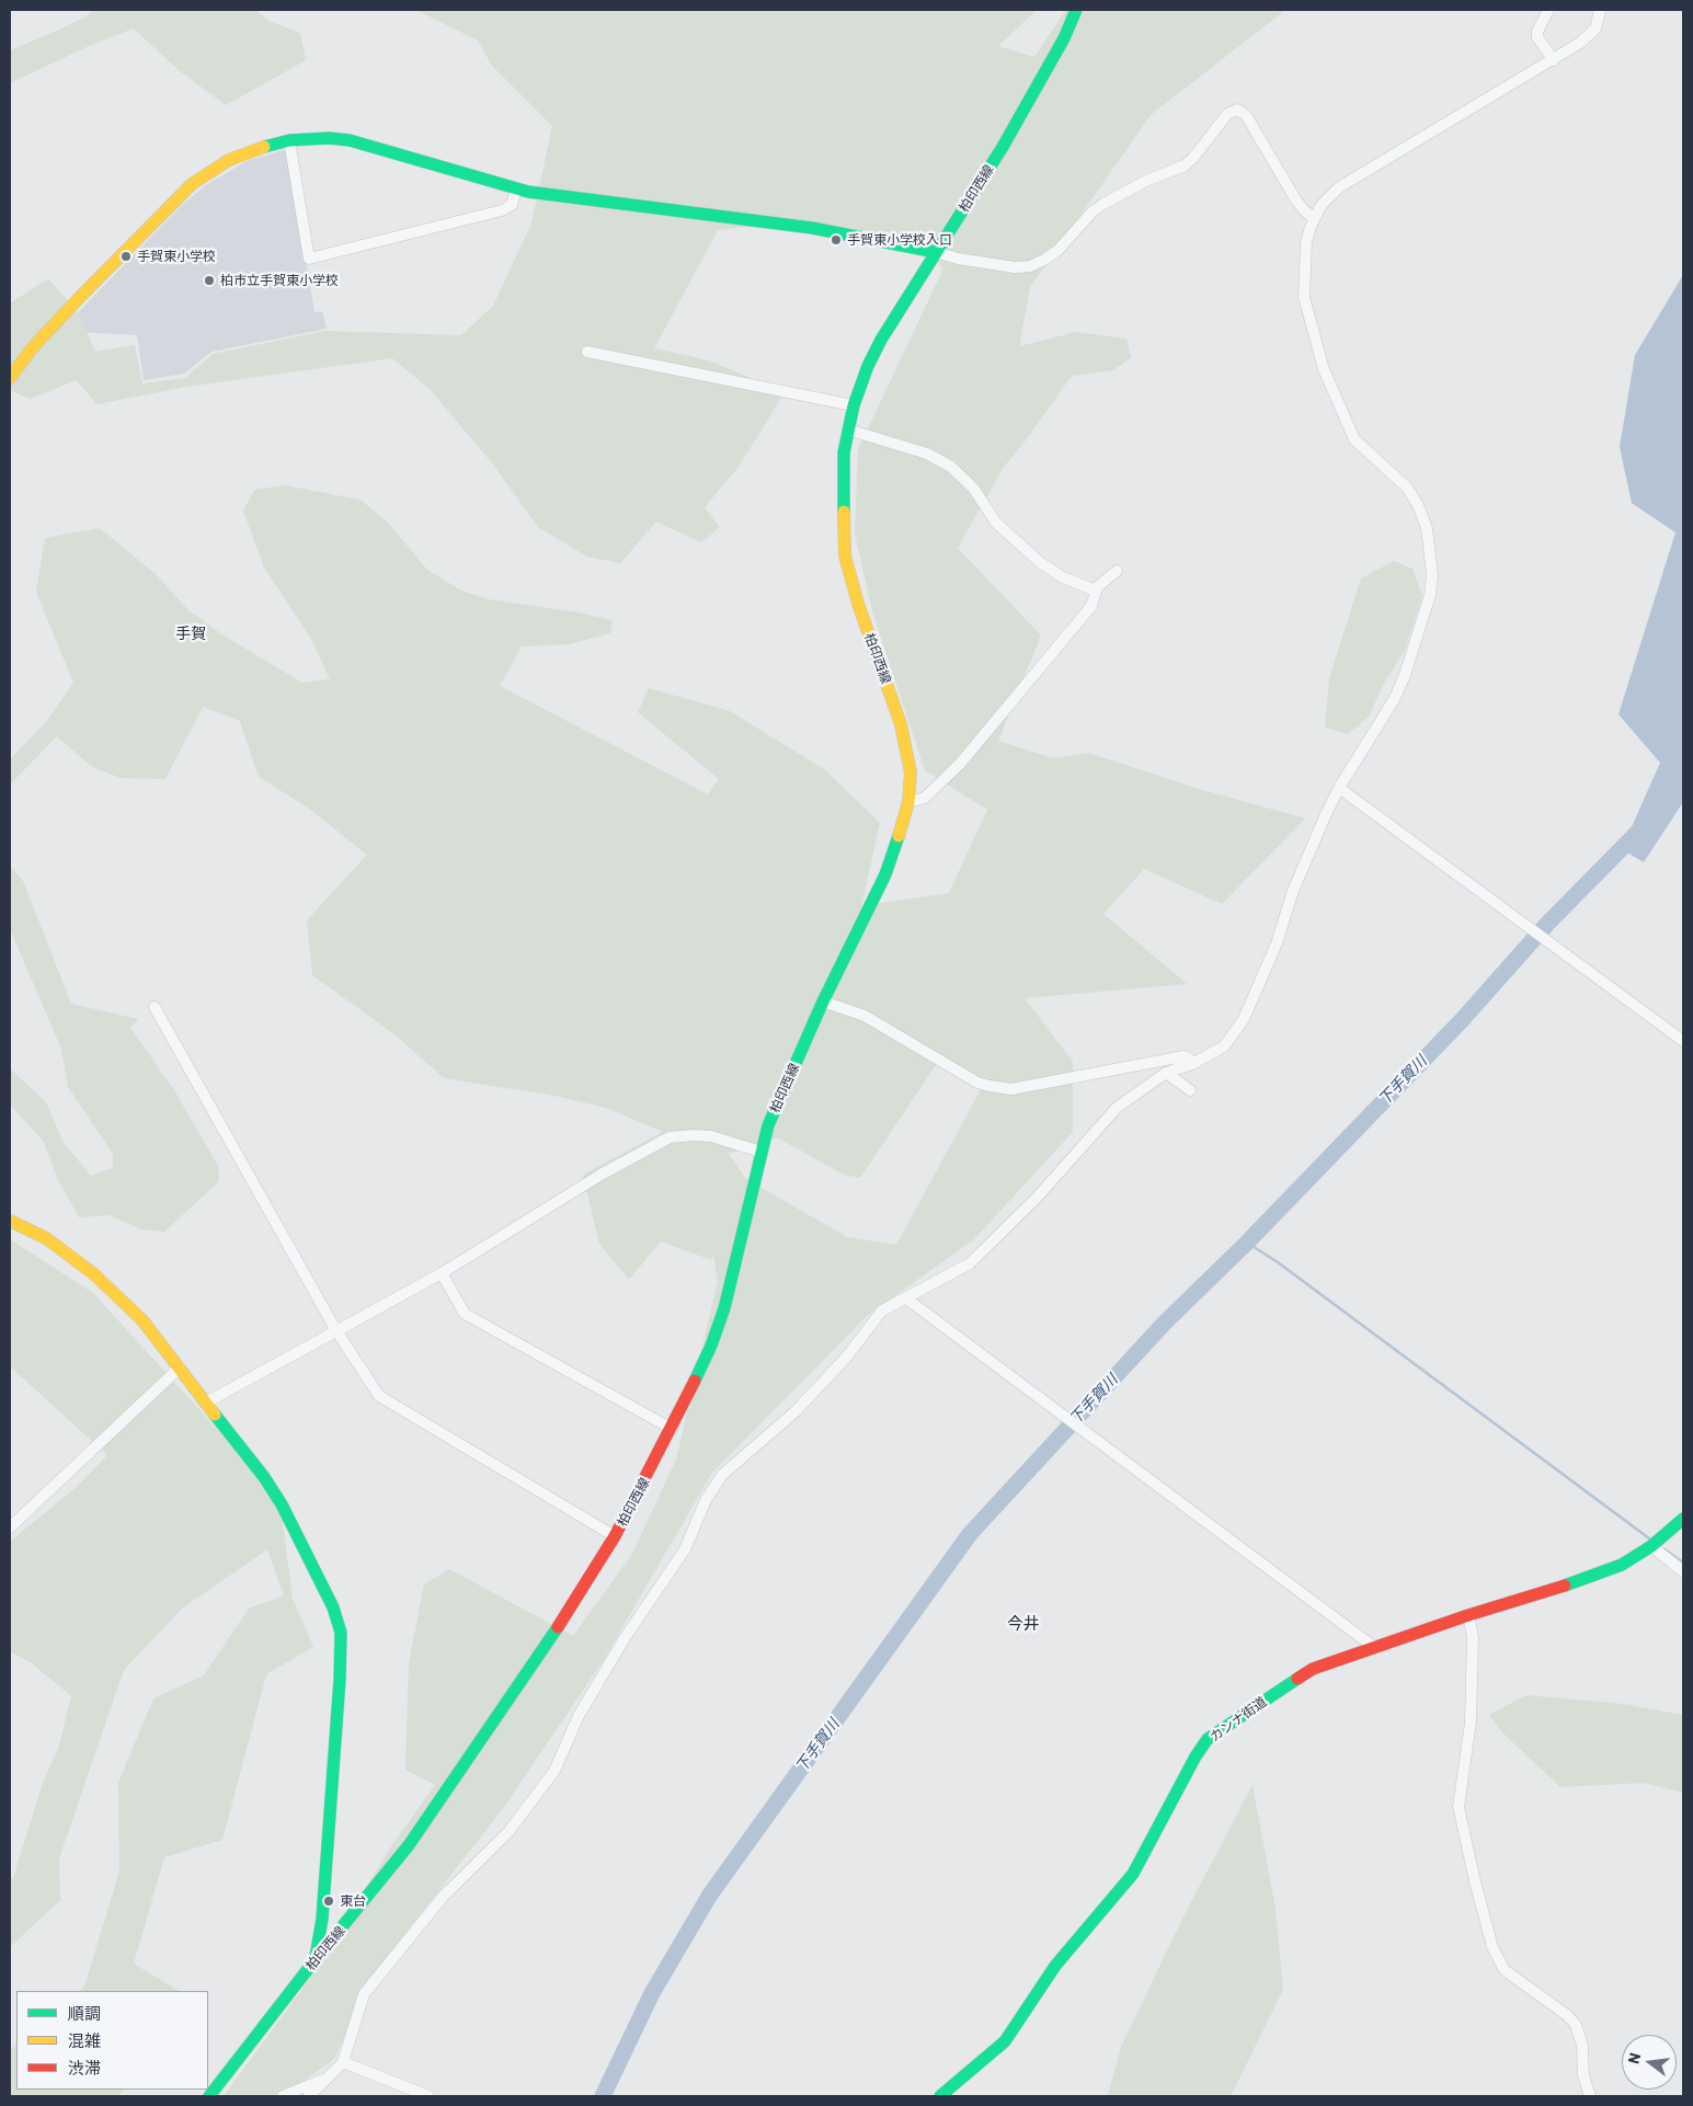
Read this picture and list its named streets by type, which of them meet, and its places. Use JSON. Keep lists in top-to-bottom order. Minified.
{"streets":{"street":["柏印西線","カンナ街道"]},"districts":["手賀","今井"],"water":["下手賀川"],"places":["手賀東小学校入口","手賀東小学校","柏市立手賀東小学校","東台"],"legend":["順調","混雑","渋滞"],"north":"left"}
